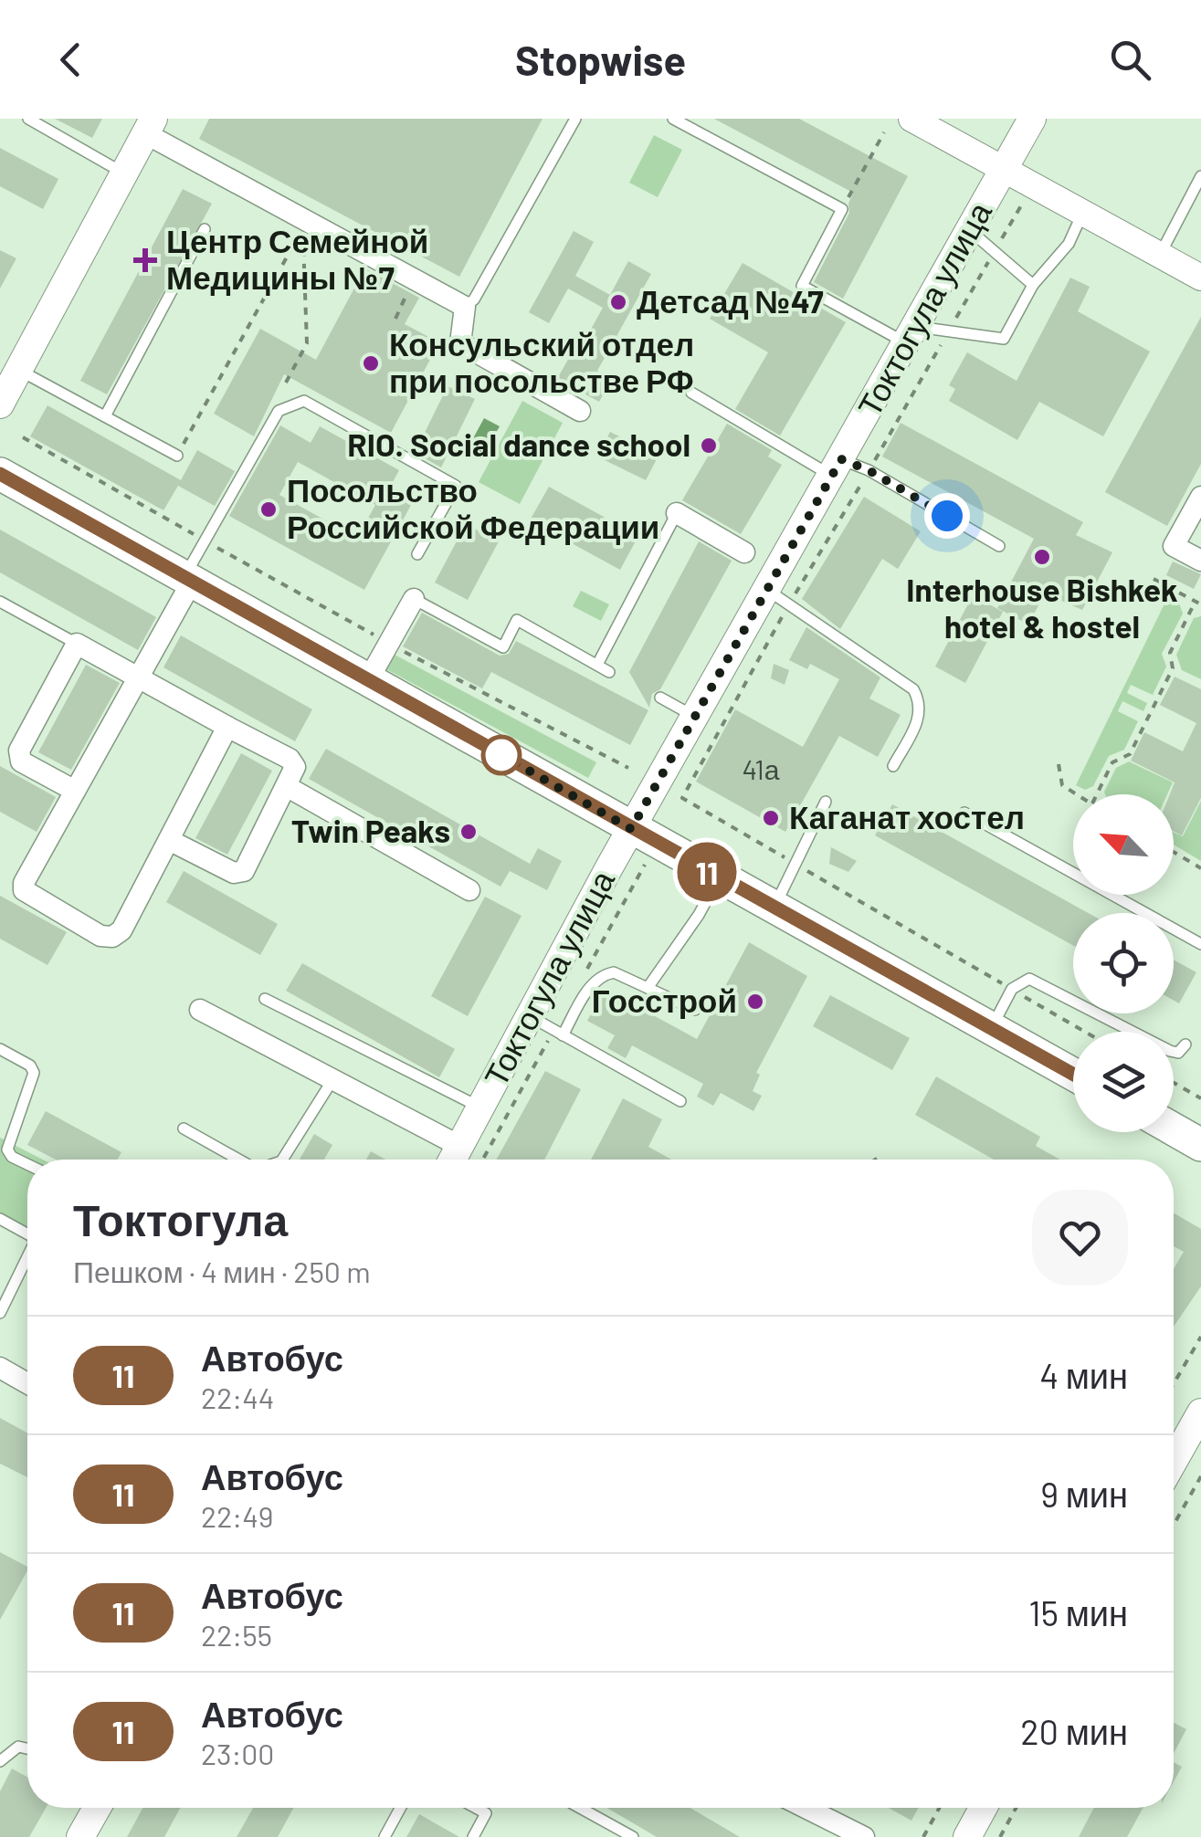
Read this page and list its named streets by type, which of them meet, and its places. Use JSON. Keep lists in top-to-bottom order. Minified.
{"streets":{"main road":["Токтогула улица"]},"places":{"health":["Центр Семейной Медицины №7"],"other":["Детсад №47","Консульский отдел при посольстве РФ","RIO. Social dance school","Посольство Российской Федерации","Interhouse Bishkek hotel & hostel","Каганат хостел","Twin Peaks","Госстрой"]},"lines":["bus line 11"],"house_numbers":["41а"],"north":"top left","page":{"header":"Stopwise","on_map":"11","heading":["Токтогула","Пешком · 4 мин · 250 m"],"list":[{"mark":"11","name":"Автобус","note":"22:44","value":"4 мин"},{"mark":"11","name":"Автобус","note":"22:49","value":"9 мин"},{"mark":"11","name":"Автобус","note":"22:55","value":"15 мин"},{"mark":"11","name":"Автобус","note":"23:00","value":"20 мин"}]}}
